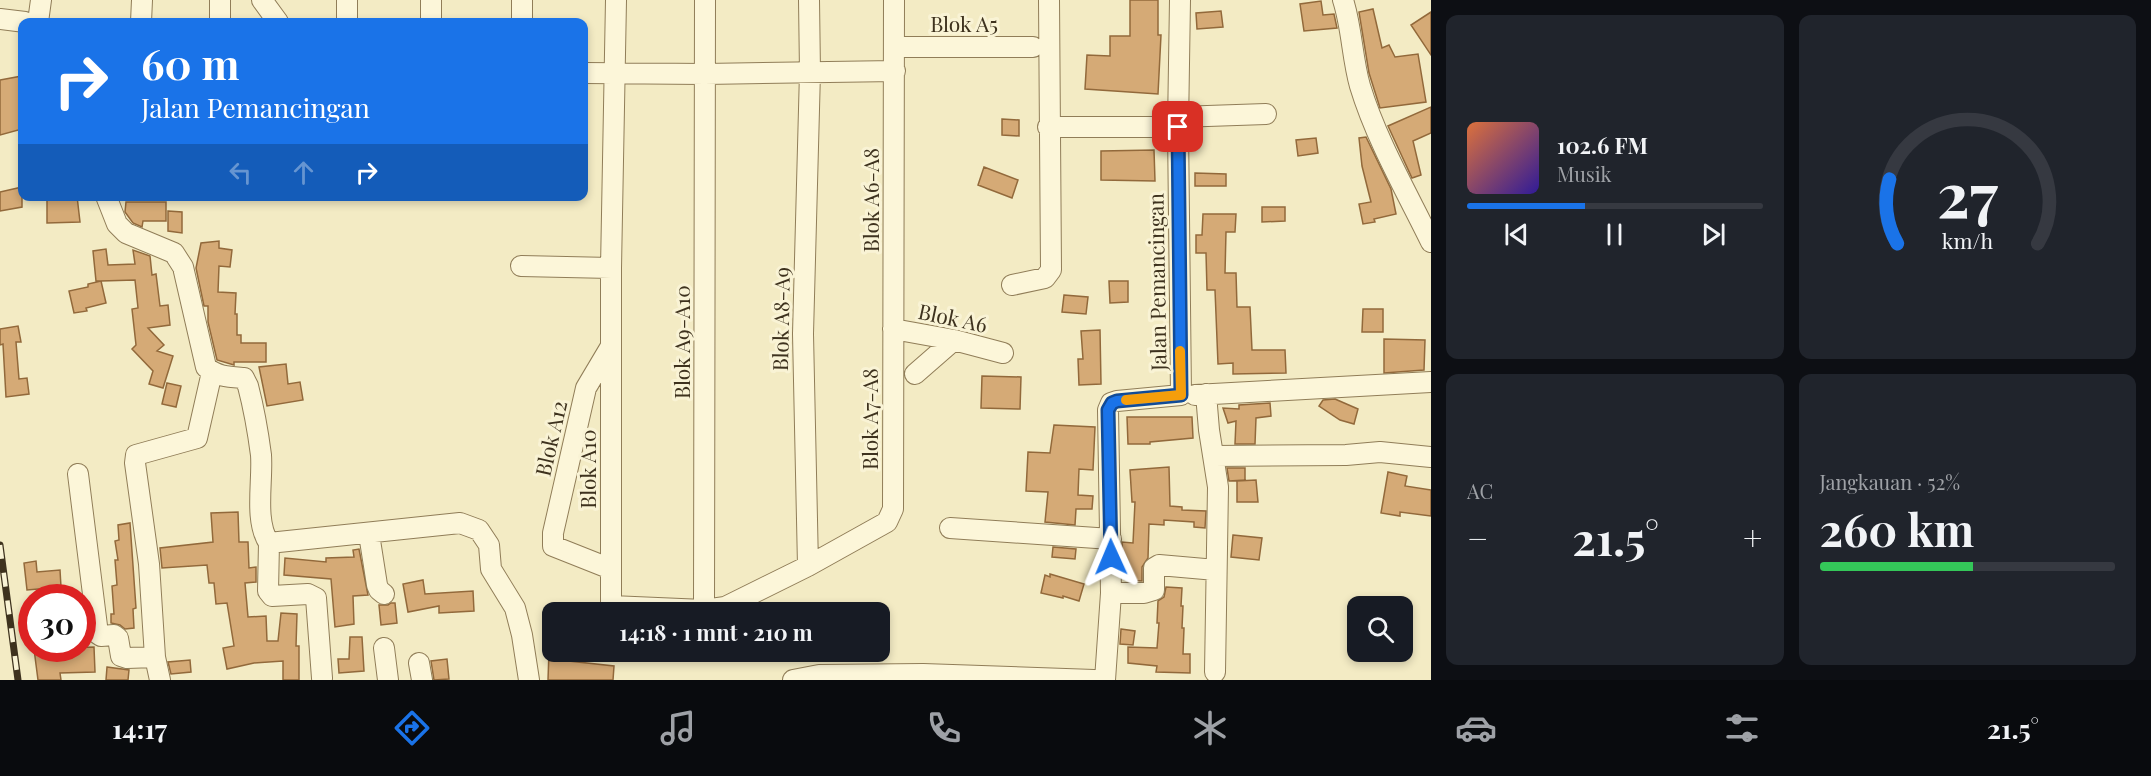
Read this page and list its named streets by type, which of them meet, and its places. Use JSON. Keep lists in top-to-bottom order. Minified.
{"streets":{"street":["Blok A5","Blok A6-A8","Jalan Pemancingan","Blok A6","Blok A8-A9","Blok A9-A10","Blok A7-A8","Blok A12","Blok A10"]},"crossings":[["Blok A5","Blok A6-A8"],["Blok A6-A8","Blok A6"],["Blok A6-A8","Blok A7-A8"],["Blok A6","Blok A7-A8"],["Blok A8-A9","Blok A7-A8"],["Blok A12","Blok A10"]],"page":{"turn":["60 m","Jalan Pemancingan"],"song":["102.6 FM","Musik"],"tile":["AC",["Jangkauan · 52%","260 km"]],"heat":["−","21.5°","+"],"limit":"30","trip":"14:18 · 1 mnt · 210 m","tabs":["14:17","21.5°"],"gauge":["27","km/h"]}}
